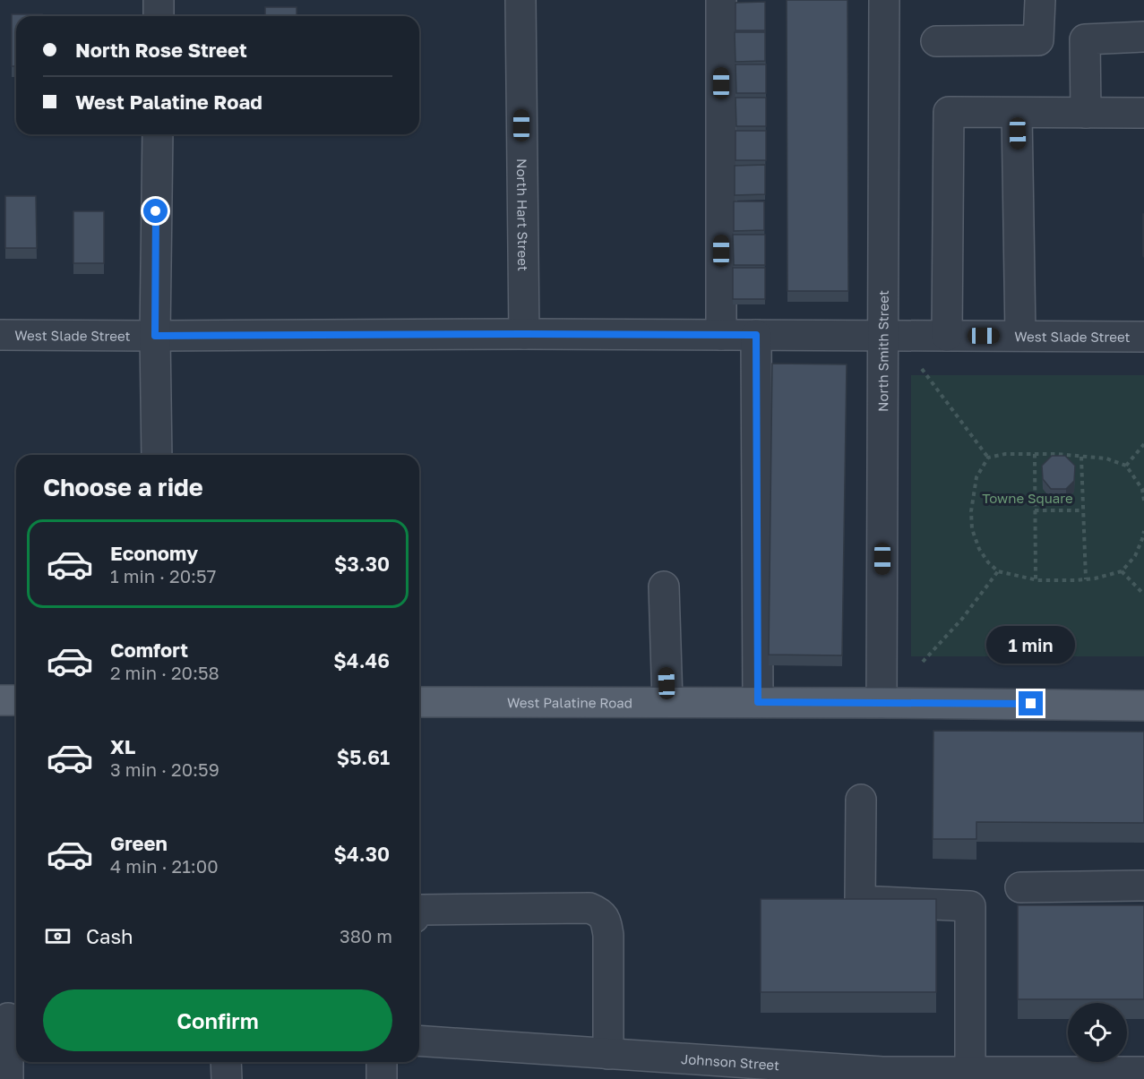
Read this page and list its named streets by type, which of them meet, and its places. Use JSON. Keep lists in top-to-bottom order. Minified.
{"streets":{"main road":["West Palatine Road"],"street":["North Hart Street","West Slade Street","North Smith Street","Johnson Street"]},"crossings":[["North Hart Street","West Slade Street"],["West Slade Street","North Smith Street"],["North Smith Street","West Palatine Road"]],"parks":["Towne Square"],"page":{"banner":["North Rose Street","West Palatine Road"],"heading":"Choose a ride","list":[{"name":"Economy","note":"1 min · 20:57","value":"$3.30"},{"name":"Comfort","note":"2 min · 20:58","value":"$4.46"},{"name":"XL","note":"3 min · 20:59","value":"$5.61"},{"name":"Green","note":"4 min · 21:00","value":"$4.30"}],"bubble":"1 min","pay":["Cash","380 m"],"buttons":"Confirm"}}
